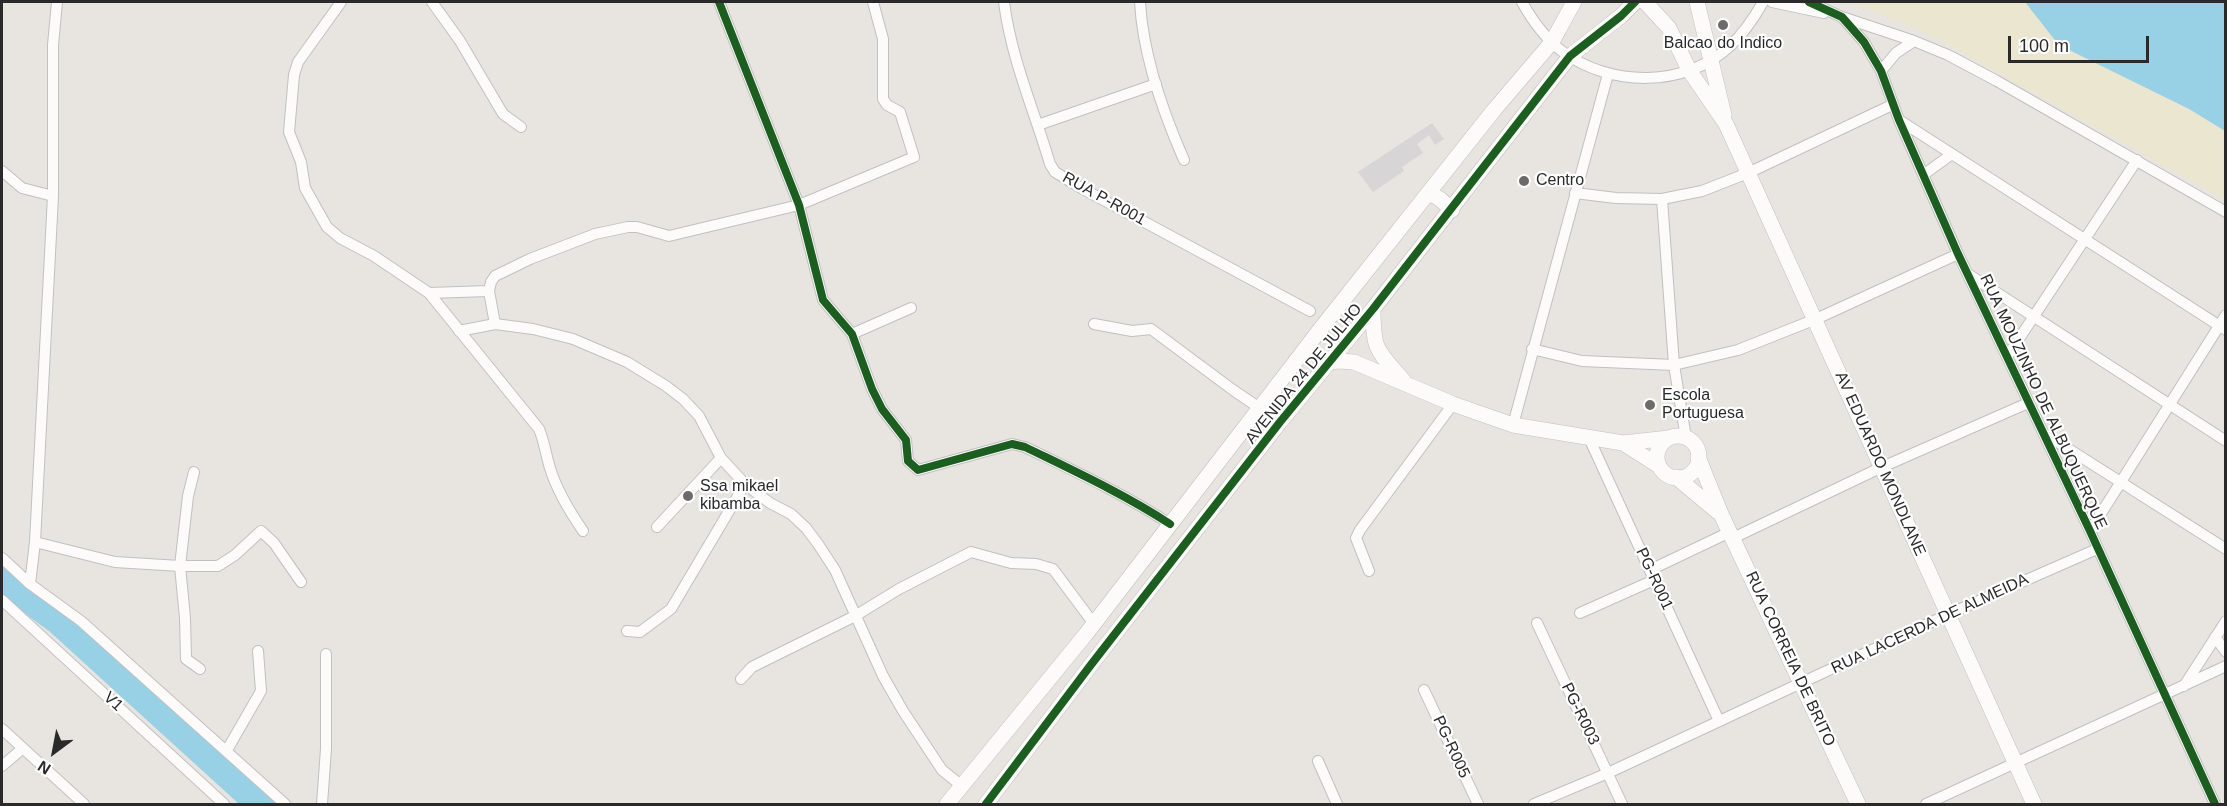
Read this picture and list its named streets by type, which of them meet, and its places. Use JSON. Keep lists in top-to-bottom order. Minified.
{"streets":{"street":["RUA P-R001","AVENIDA 24 DE JULHO","RUA MOUZINHO DE ALBUQUERQUE","AV EDUARDO MONDLANE","PG-R001","RUA LACERDA DE ALMEIDA","RUA CORREIA DE BRITO","V1","PG-R003","PG-R005"]},"crossings":[["RUA MOUZINHO DE ALBUQUERQUE","RUA LACERDA DE ALMEIDA"],["AV EDUARDO MONDLANE","RUA LACERDA DE ALMEIDA"],["PG-R001","RUA LACERDA DE ALMEIDA"],["RUA LACERDA DE ALMEIDA","RUA CORREIA DE BRITO"],["RUA LACERDA DE ALMEIDA","PG-R003"]],"places":["Balcao do Indico","Centro","Escola Portuguesa","Ssa mikael kibamba"],"scale_bar":"100 m","north":"bottom left"}
